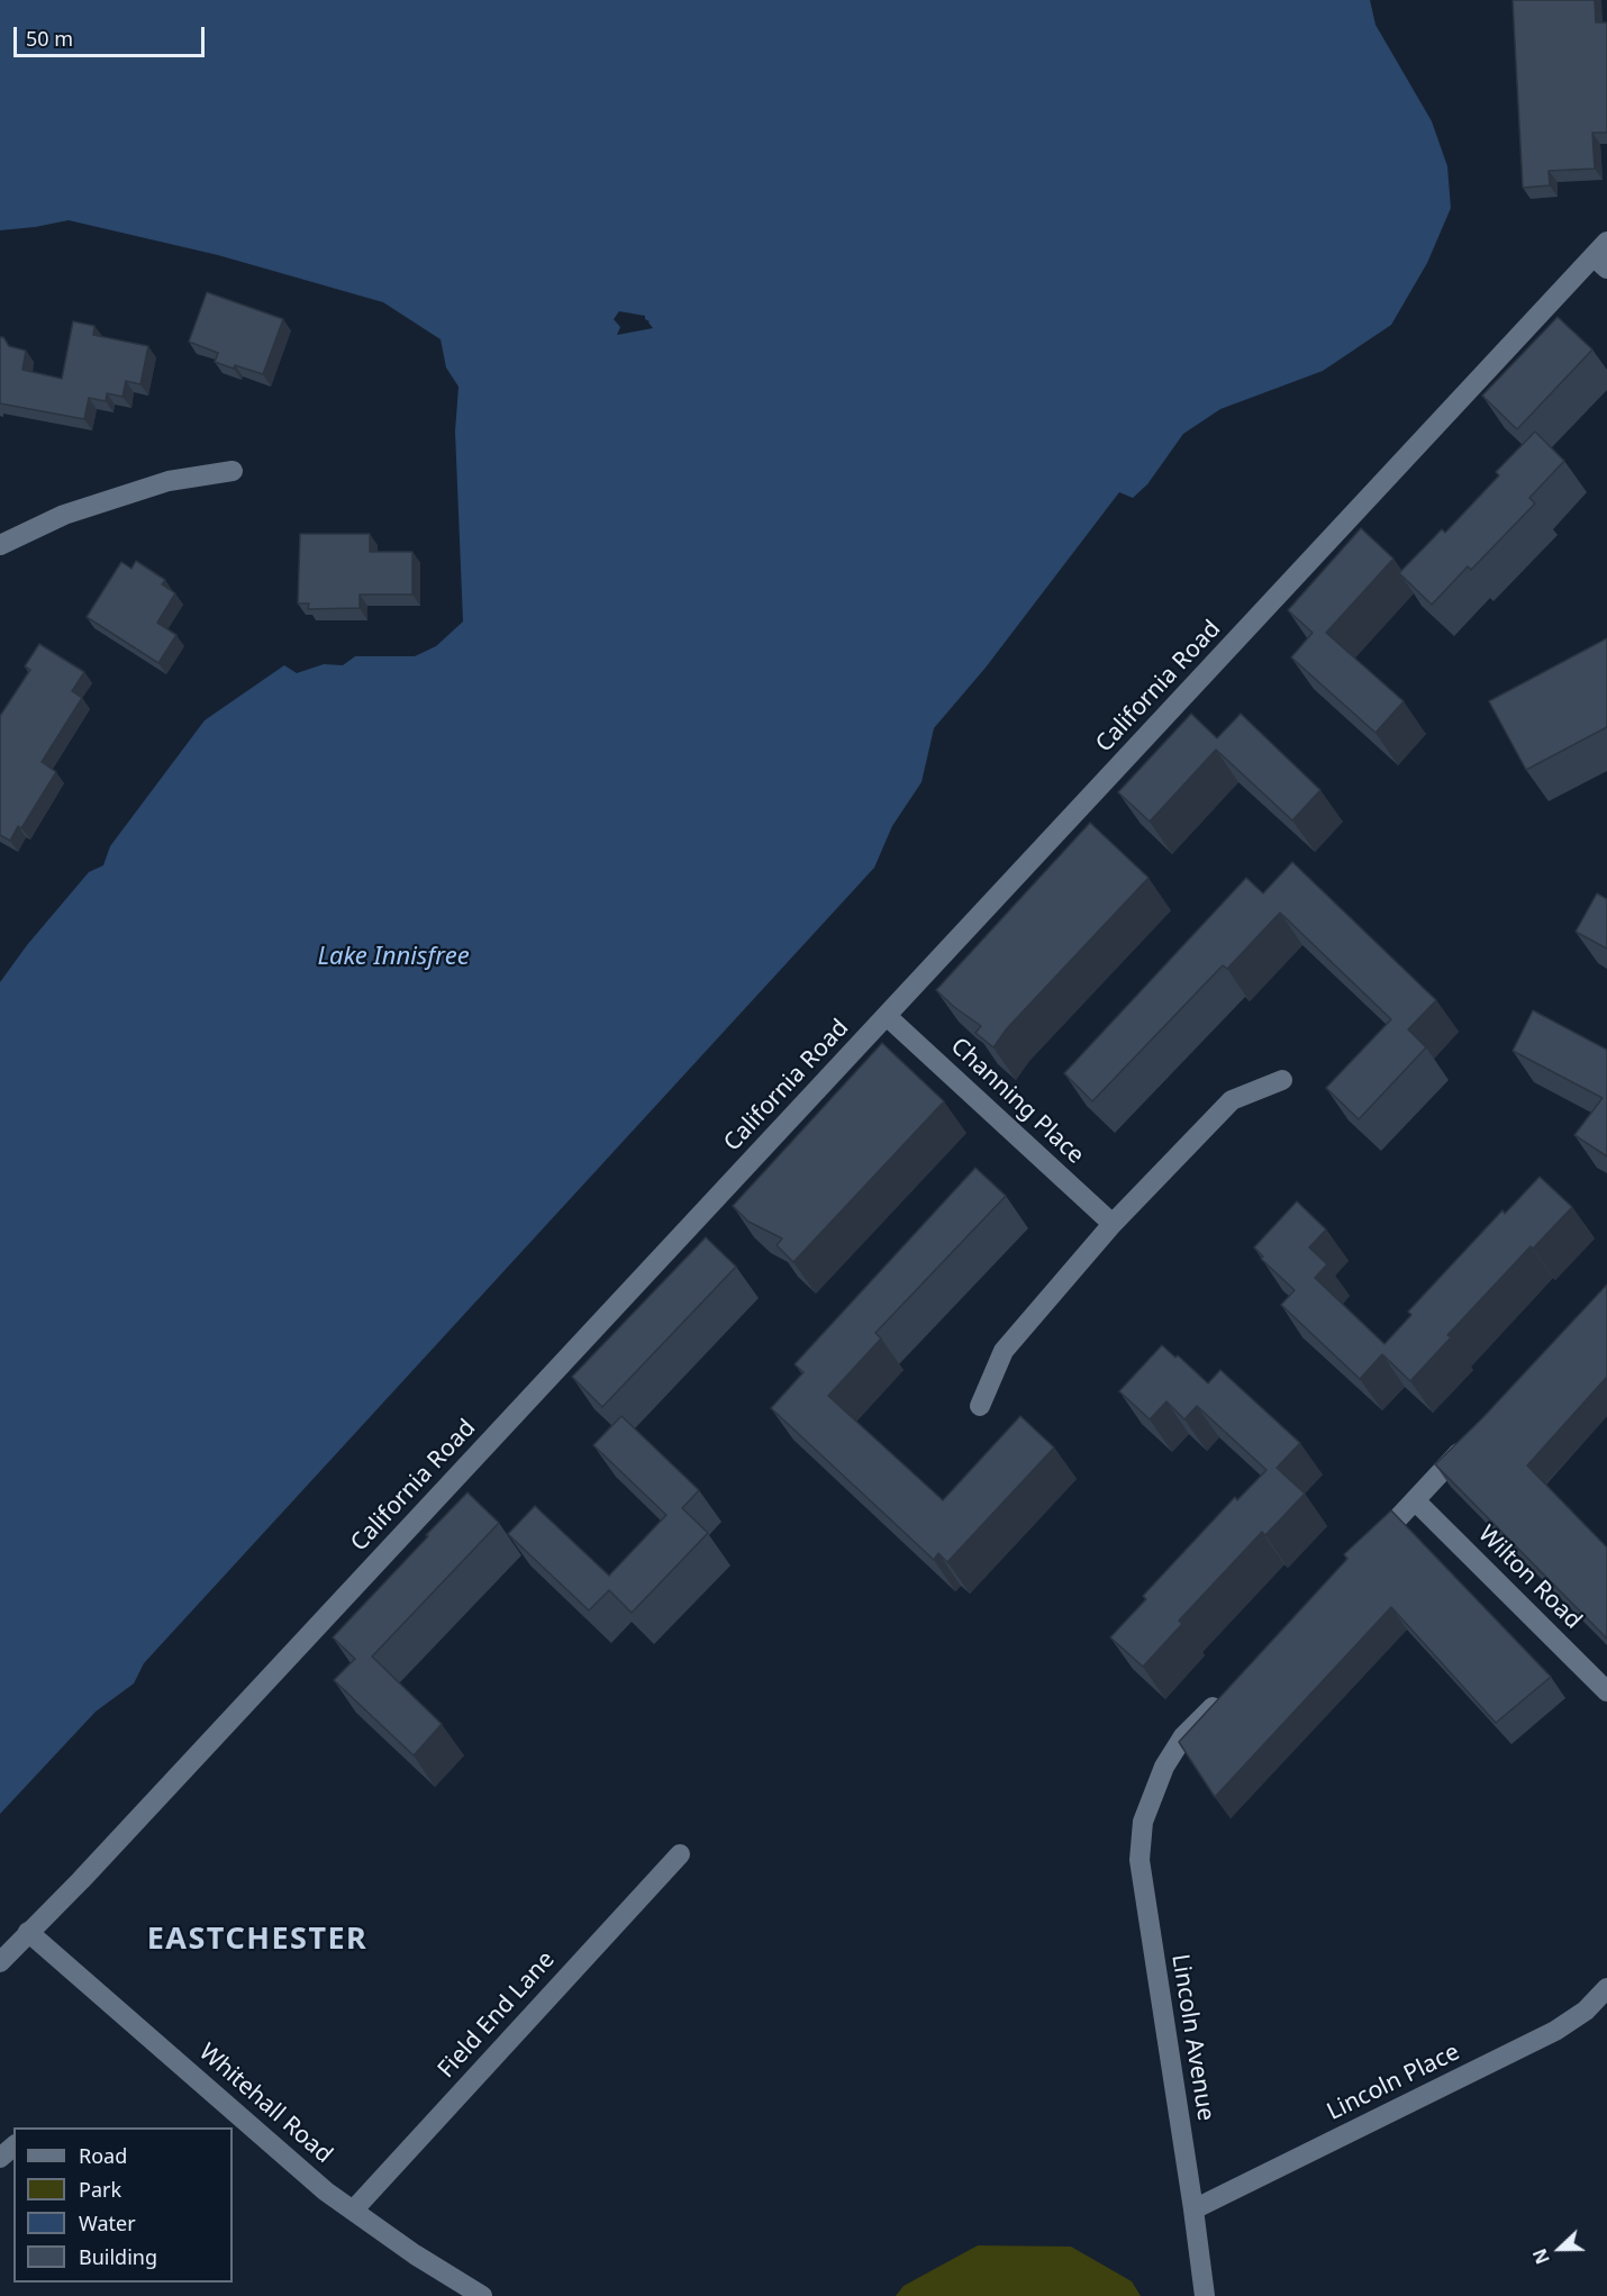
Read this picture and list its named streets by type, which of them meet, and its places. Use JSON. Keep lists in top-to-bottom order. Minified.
{"streets":{"street":["California Road","Channing Place","Wilton Road","Field End Lane","Lincoln Avenue","Lincoln Place","Whitehall Road"]},"crossings":[["California Road","Channing Place"],["California Road","Whitehall Road"],["Field End Lane","Whitehall Road"],["Lincoln Avenue","Lincoln Place"]],"districts":["EASTCHESTER"],"water":["Lake Innisfree"],"legend":["Road","Park","Water","Building"],"scale_bar":"50 m","north":"left"}
